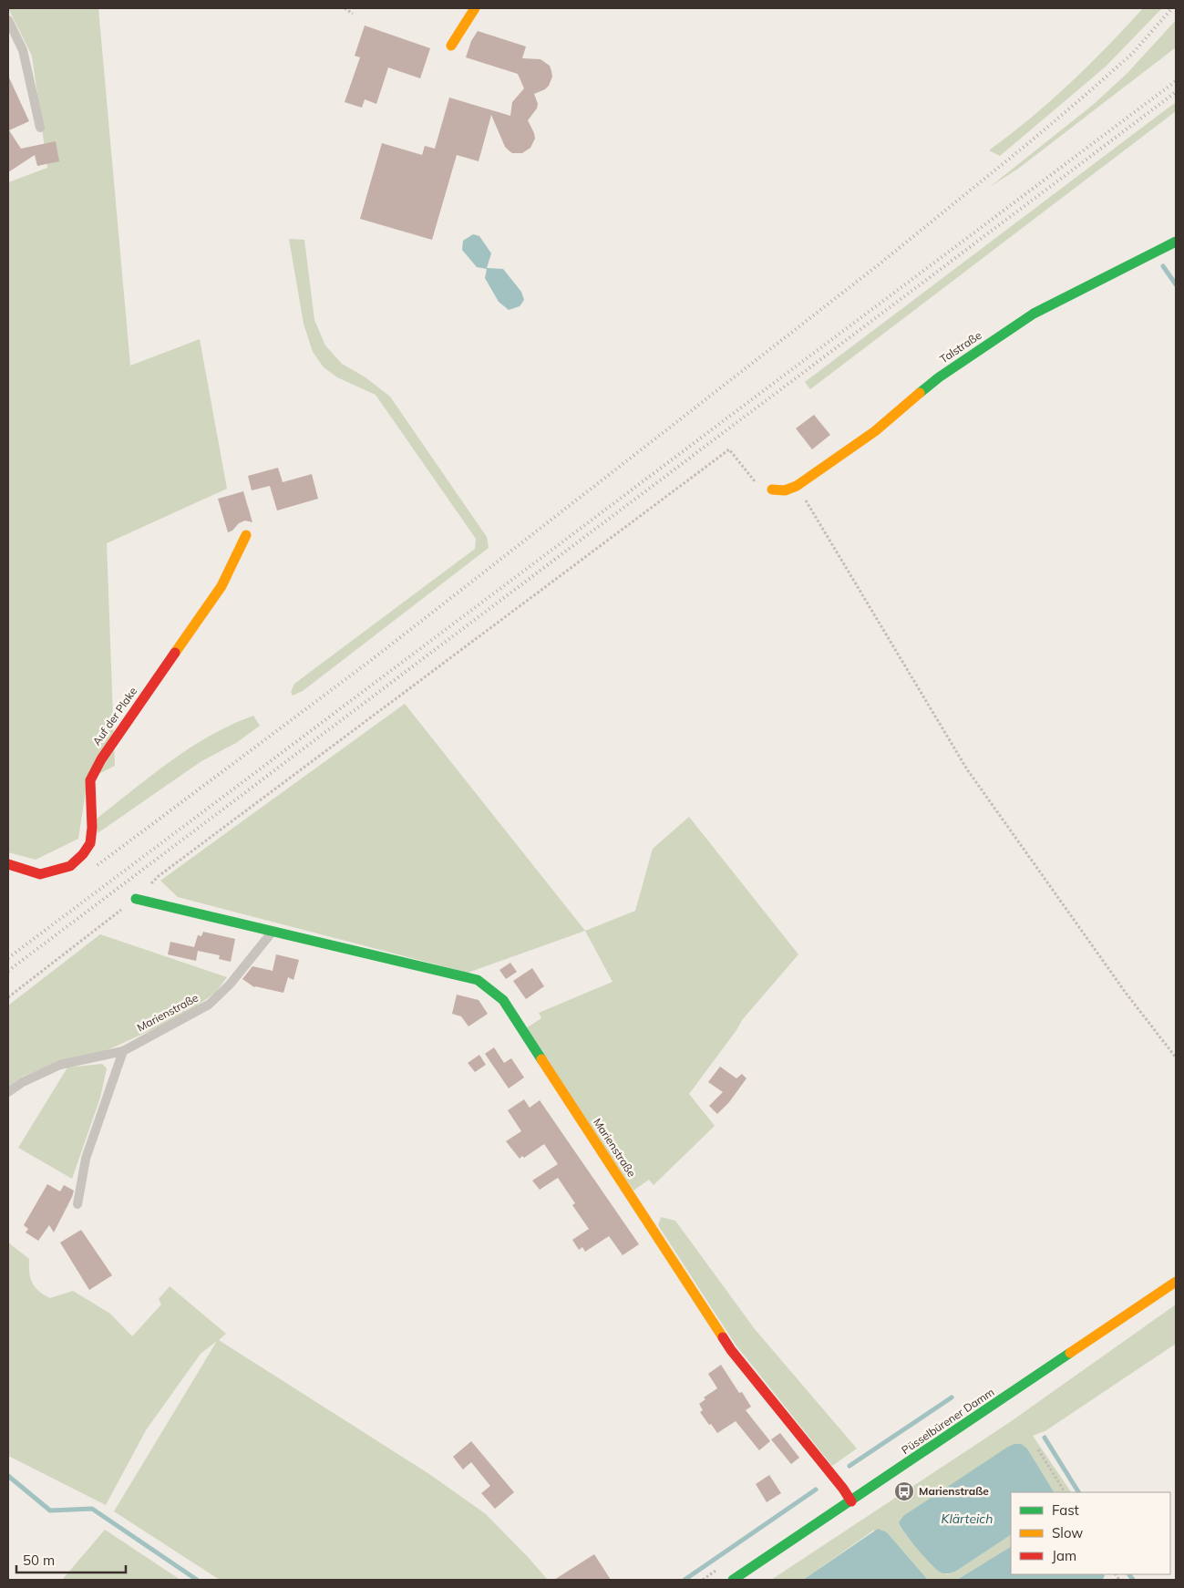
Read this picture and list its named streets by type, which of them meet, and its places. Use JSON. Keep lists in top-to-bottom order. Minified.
{"streets":{"street":["Talstraße","Auf der Plake","Marienstraße","Püsselbürener Damm"]},"crossings":[["Marienstraße","Püsselbürener Damm"]],"water":["Klärteich"],"places":{"bus stop":["Marienstraße"]},"legend":["Fast","Slow","Jam"],"scale_bar":"50 m"}
